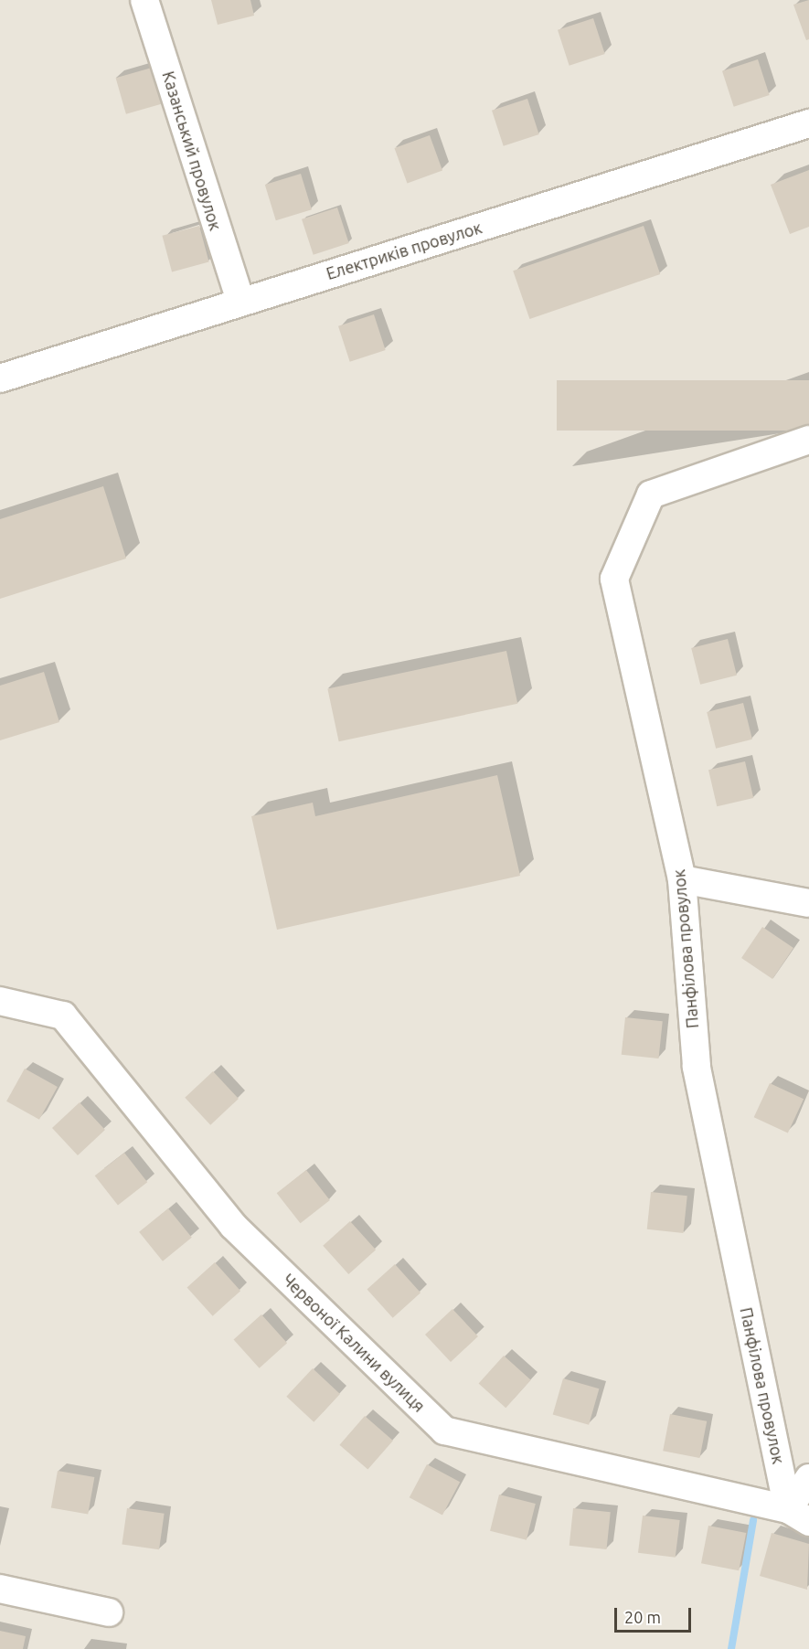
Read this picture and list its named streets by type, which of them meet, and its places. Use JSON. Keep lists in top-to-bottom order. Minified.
{"streets":{"street":["Казанський провулок","Електриків провулок","Панфілова провулок","Червоної Калини вулиця"]},"crossings":[["Казанський провулок","Електриків провулок"],["Панфілова провулок","Червоної Калини вулиця"]],"scale_bar":"20 m"}
